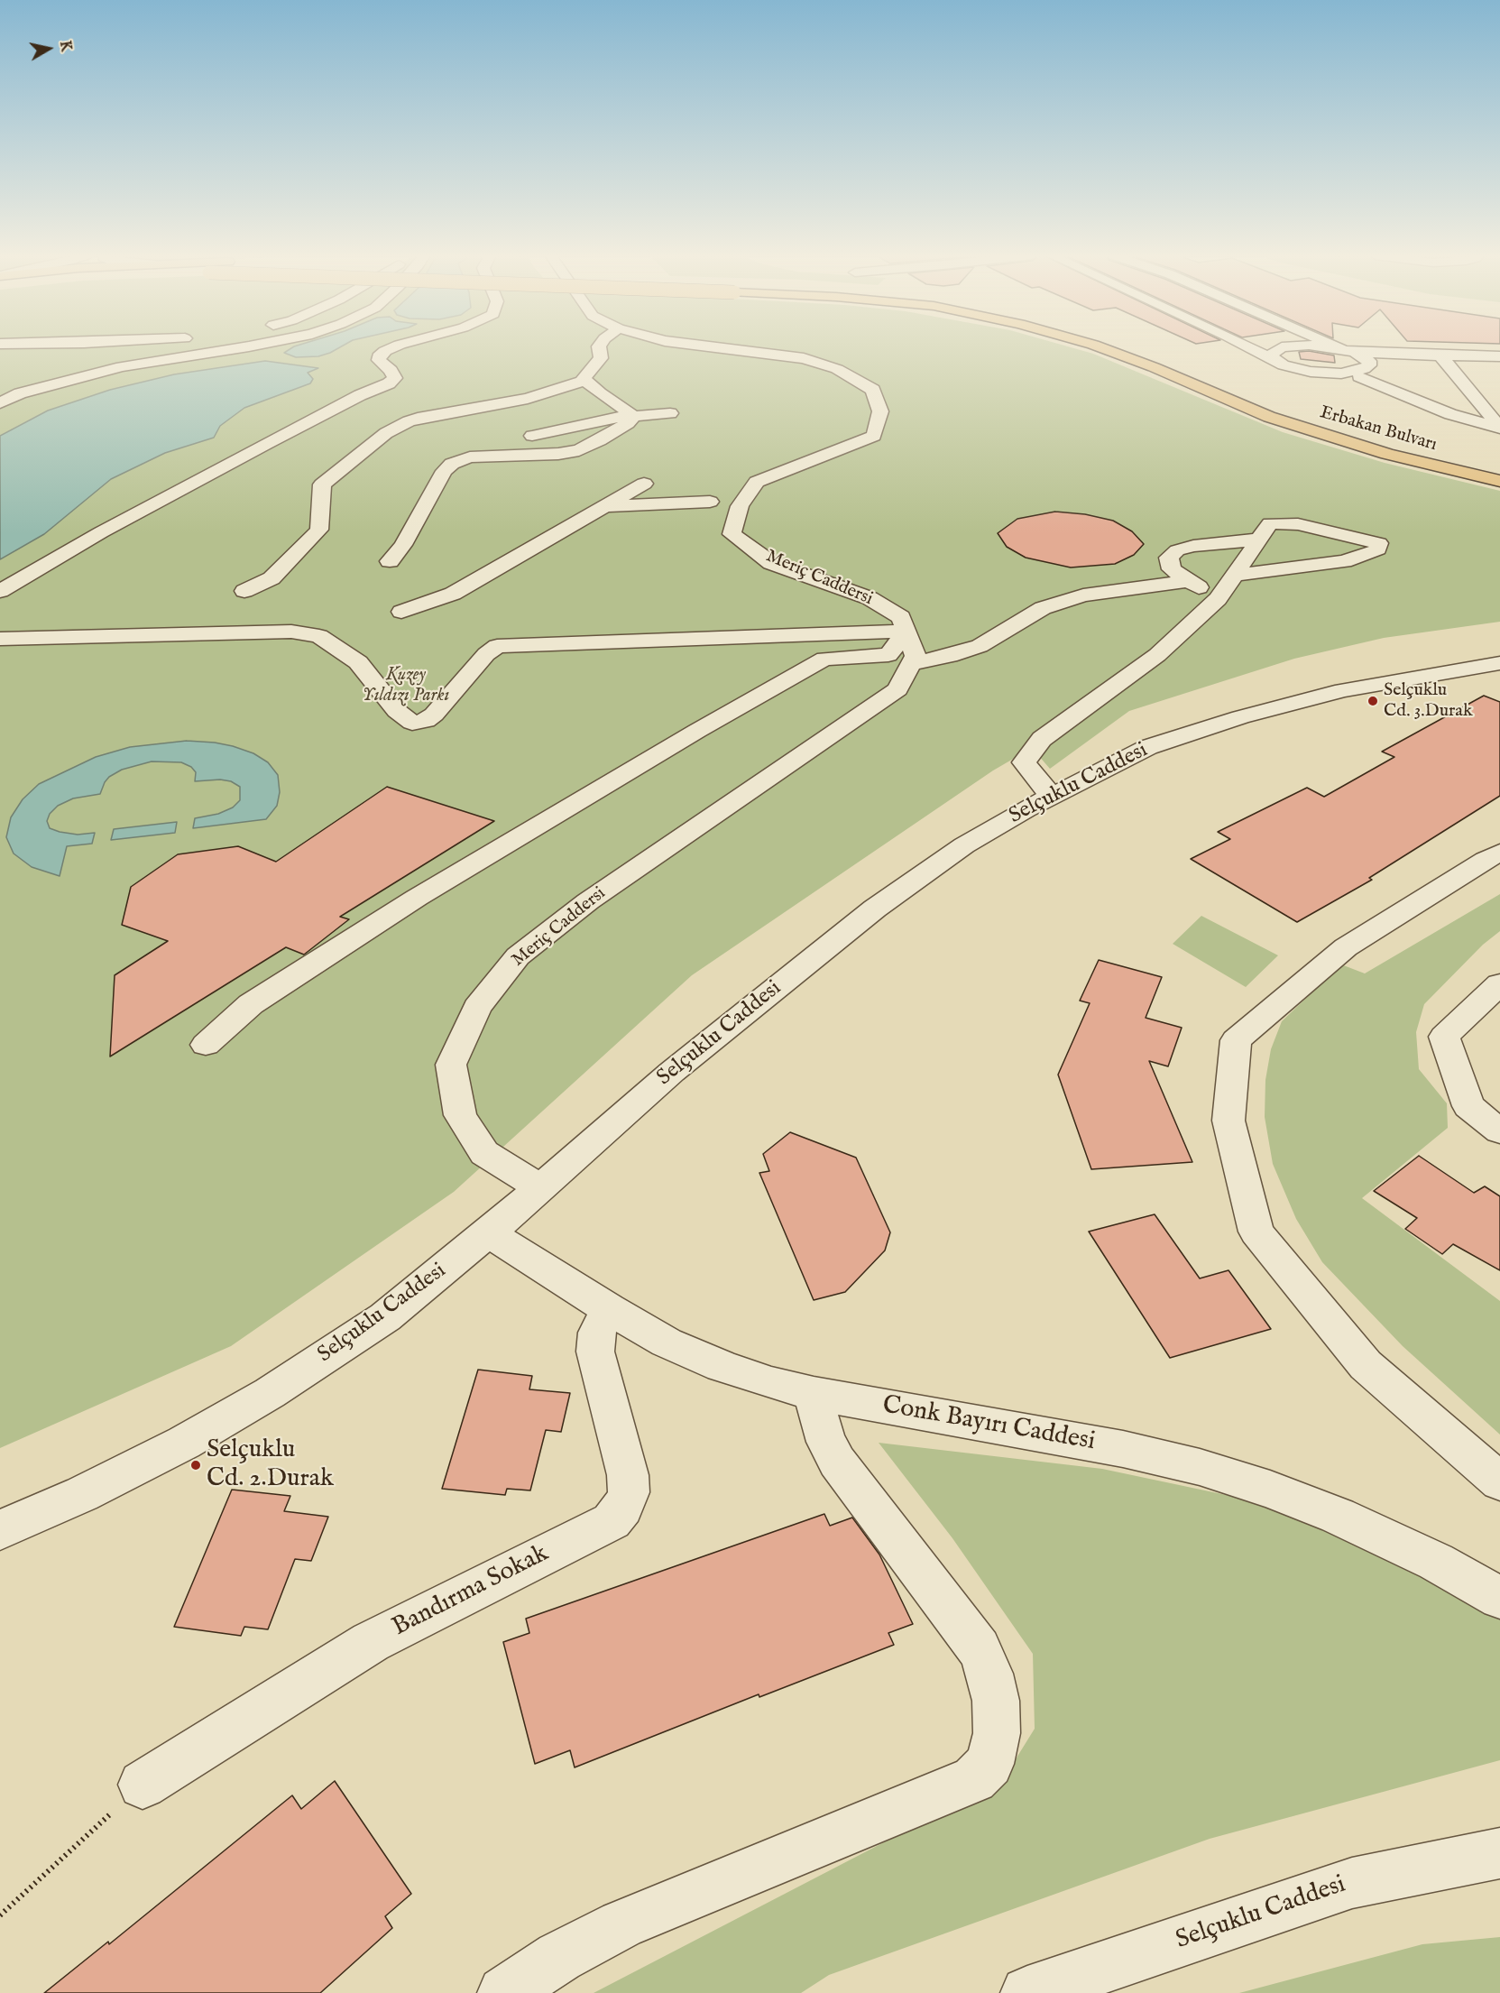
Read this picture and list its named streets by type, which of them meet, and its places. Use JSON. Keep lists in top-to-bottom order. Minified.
{"streets":{"highway":["Erbakan Bulvarı"],"street":["Meriç Caddersi","Selçuklu Caddesi","Conk Bayırı Caddesi","Bandırma Sokak"]},"crossings":[["Meriç Caddersi","Selçuklu Caddesi"],["Selçuklu Caddesi","Conk Bayırı Caddesi"],["Conk Bayırı Caddesi","Bandırma Sokak"]],"parks":["Kuzey Yıldızı Parkı"],"places":["Selçuklu Cd. 3.Durak","Selçuklu Cd. 2.Durak"],"north":"right"}
